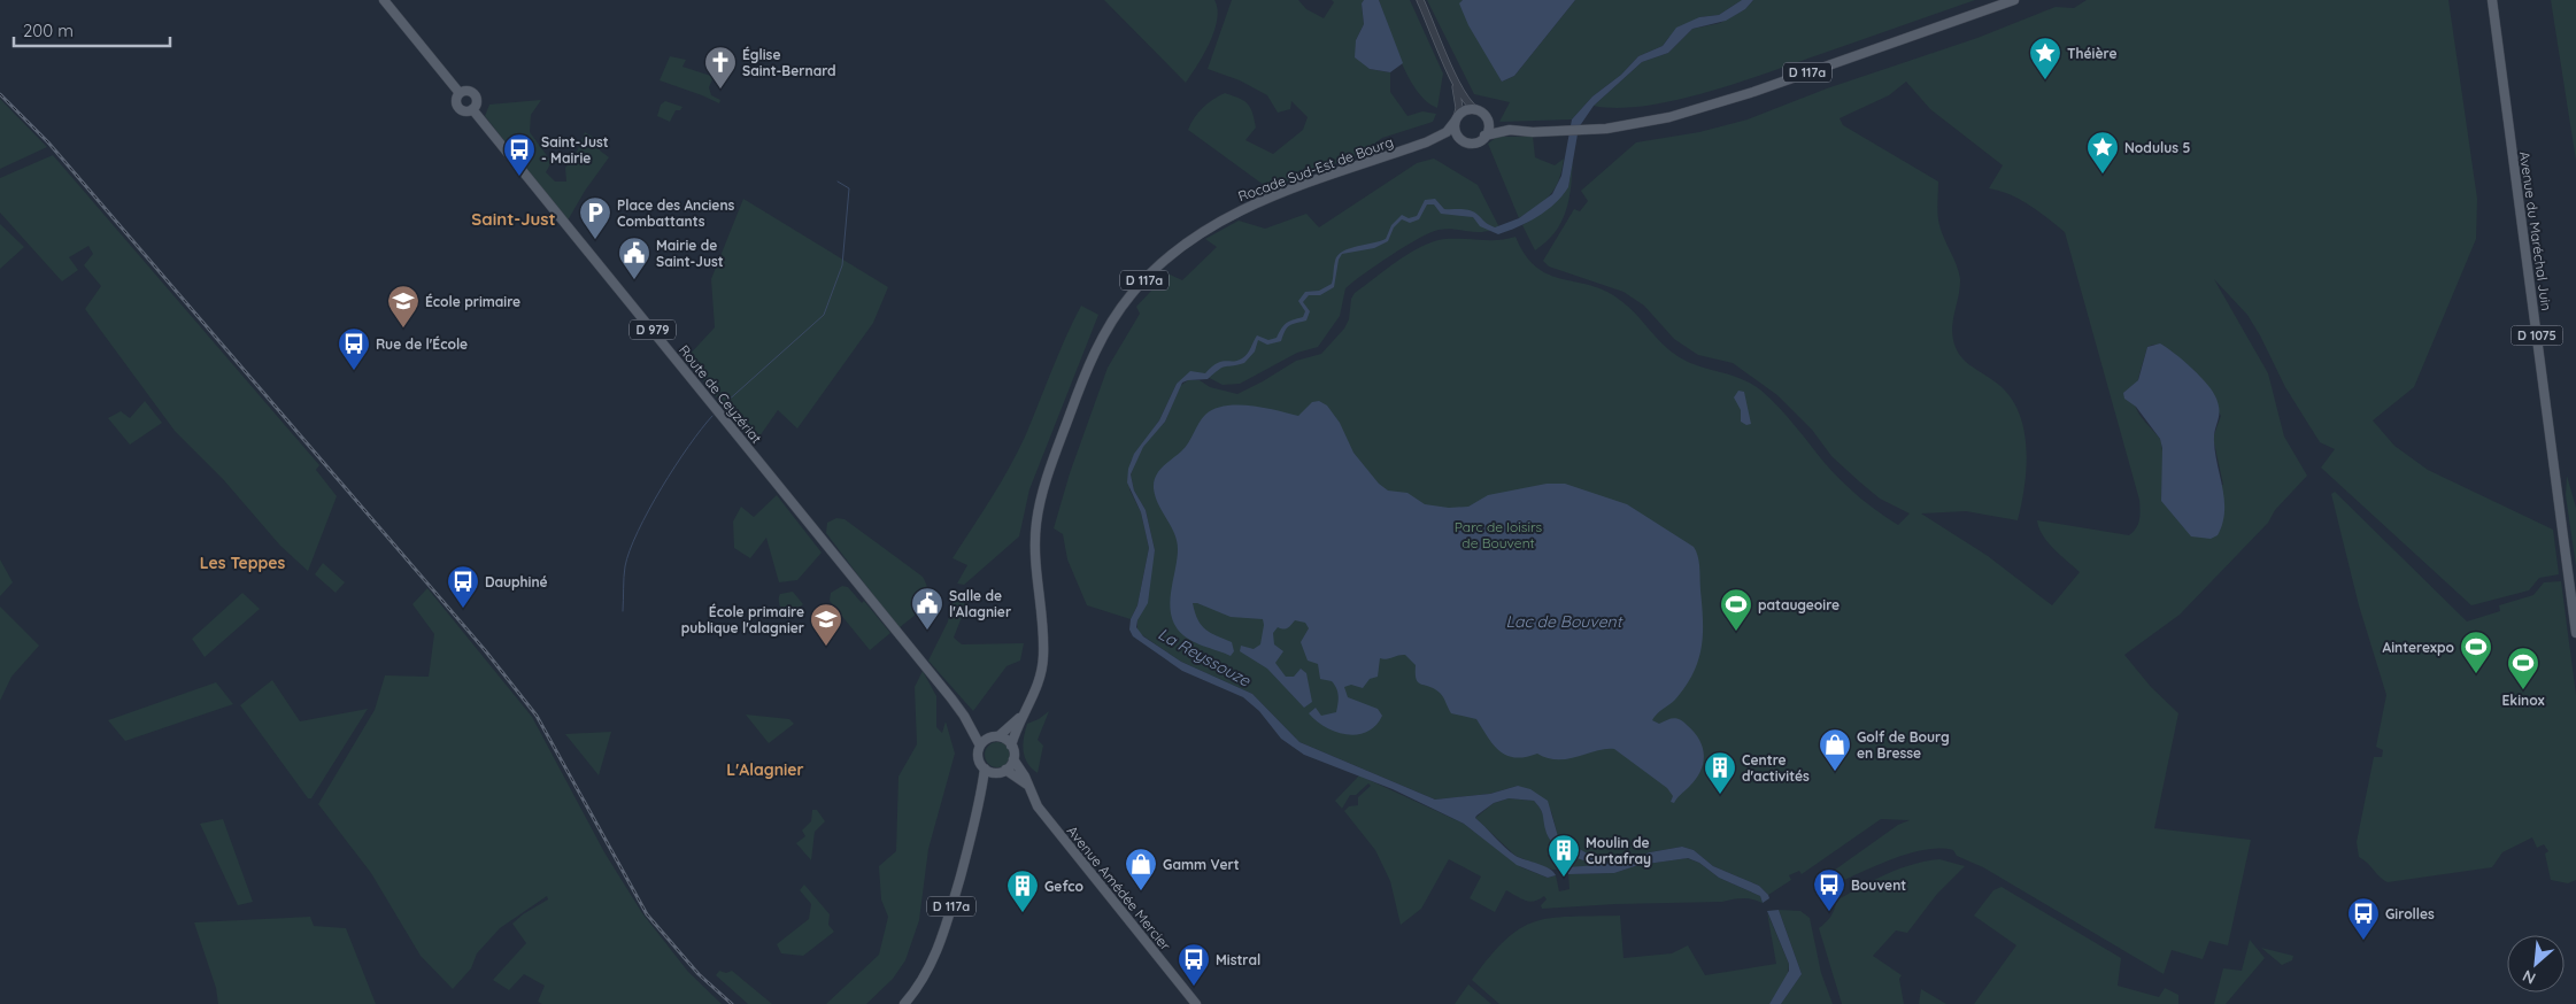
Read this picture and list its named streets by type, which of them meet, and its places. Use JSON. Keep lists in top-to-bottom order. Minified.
{"streets":{"main road":["D 117a","Rocade Sud-Est de Bourg","Avenue du Maréchal Juin","D 979","D 1075","Route de Ceyzériat","Avenue Amédée Mercier"]},"crossings":[["D 117a","Rocade Sud-Est de Bourg"],["D 117a","D 979"],["D 117a","Avenue Amédée Mercier"],["D 979","Route de Ceyzériat"],["D 979","Avenue Amédée Mercier"]],"districts":["Saint-Just","Les Teppes","L'Alagnier"],"water":["Lac de Bouvent","La Reyssouze"],"parks":["Parc de loisirs de Bouvent"],"places":{"place":["Théière","Nodulus 5"],"church":["Église Saint-Bernard"],"bus stop":["Saint-Just - Mairie","Rue de l'École","Dauphiné","Bouvent","Girolles","Mistral"],"parking":["Place des Anciens Combattants"],"public building":["Mairie de Saint-Just","Salle de l'Alagnier"],"school or university":["École primaire","École primaire publique l'alagnier"],"sports":["pataugeoire","Ainterexpo","Ekinox"],"shop":["Golf de Bourg en Bresse","Gamm Vert"],"building":["Centre d'activités","Moulin de Curtafray","Gefco"]},"scale_bar":"200 m","north":"bottom left"}
